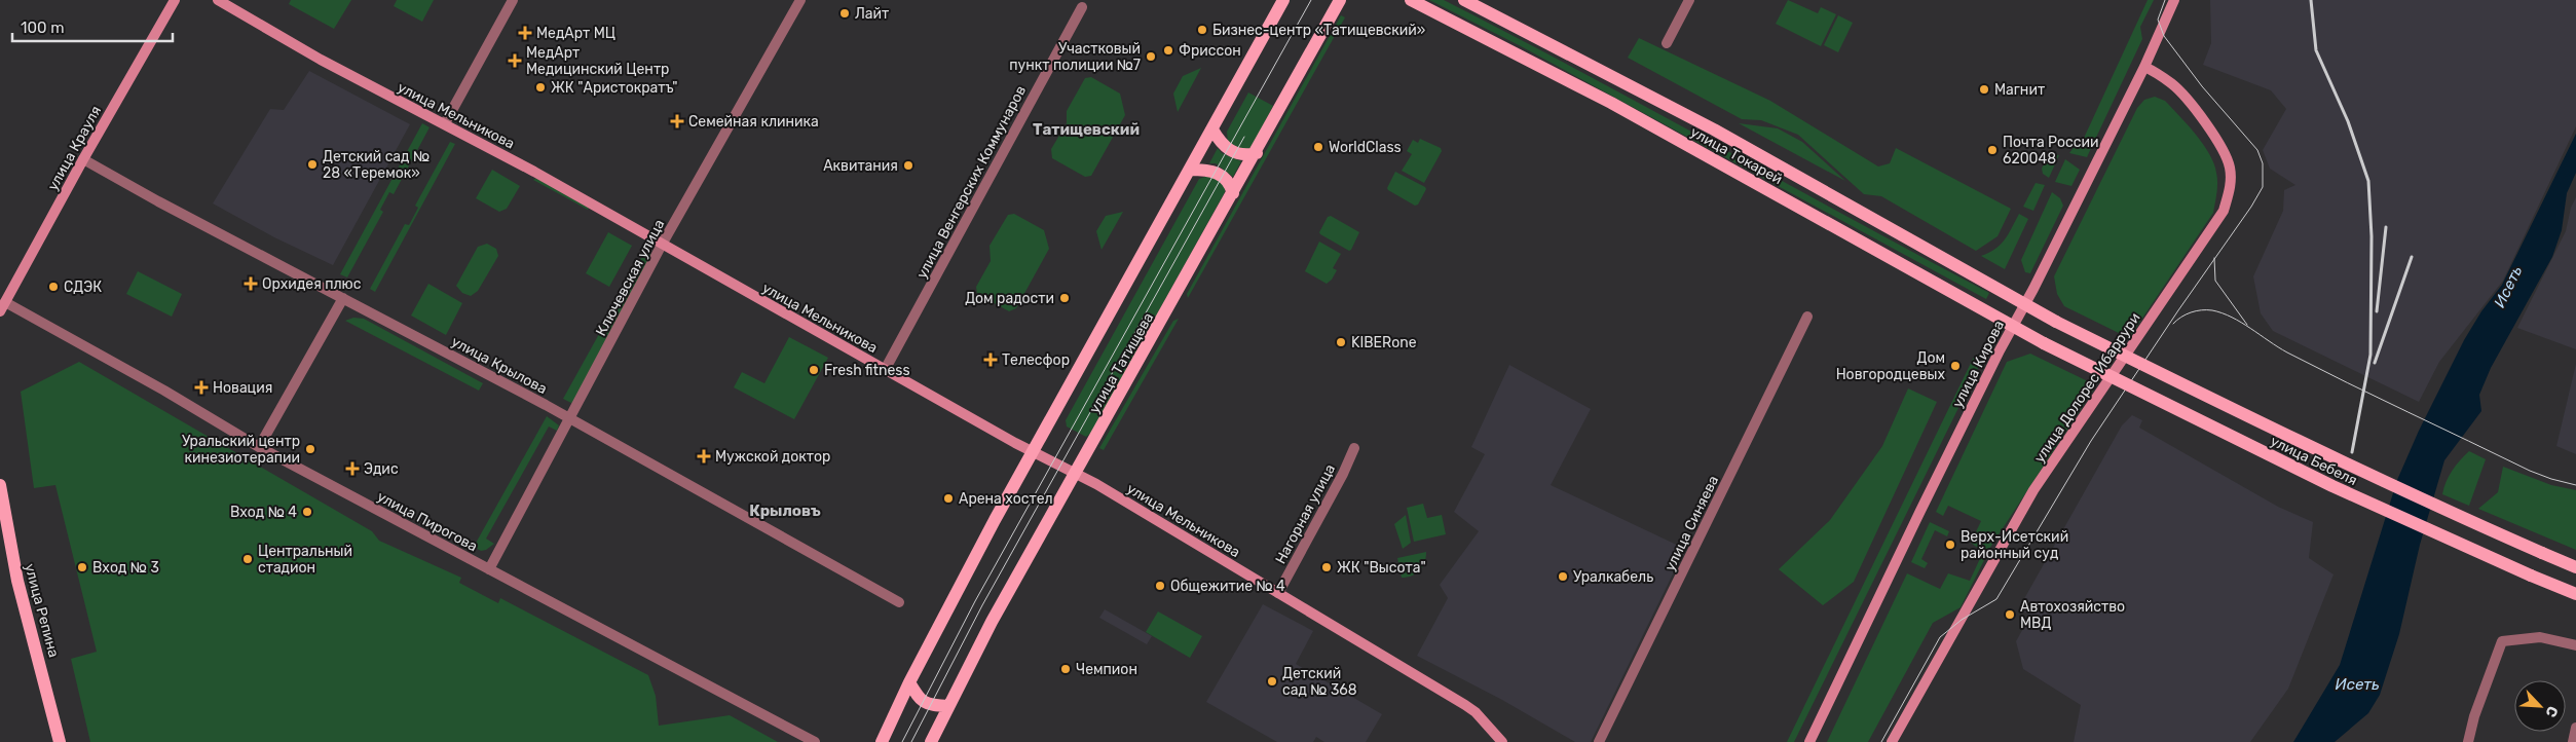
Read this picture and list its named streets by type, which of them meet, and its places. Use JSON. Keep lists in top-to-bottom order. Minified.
{"streets":{"main road":["улица Мельникова","улица Крауля","улица Токарей","улица Татищева","улица Кирова","улица Долорес Ибаррури","улица Бебеля","улица Репина"],"street":["улица Венгерских Коммунаров","Ключевская улица","улица Крылова","Нагорная улица","улица Пирогова","улица Синяева"]},"crossings":[["улица Мельникова","улица Венгерских Коммунаров"],["улица Мельникова","Ключевская улица"],["улица Мельникова","улица Татищева"],["улица Мельникова","Нагорная улица"],["улица Крауля","улица Крылова"],["улица Крауля","улица Пирогова"],["улица Токарей","улица Кирова"],["улица Токарей","улица Бебеля"],["Ключевская улица","улица Крылова"],["Ключевская улица","улица Пирогова"],["улица Кирова","улица Долорес Ибаррури"]],"districts":["Татищевский","Крыловъ"],"water":["Исеть"],"places":{"other":["Лайт","Бизнес-центр «Татищевский»","Фриссон","Участковый пункт полиции №7","ЖК \"Аристократъ\"","Магнит","WorldClass","Почта России 620048","Детский сад № 28 «Теремок»","Аквитания","СДЭК","Дом радости","KIBERone","Дом Новгородцевых","Fresh fitness","Уральский центр кинезиотерапии","Арена хостел","Вход № 4","Верх-Исетский районный суд","Центральный стадион","Вход № 3","ЖК \"Высота\"","Уралкабель","Общежитие № 4","Автохозяйство МВД","Чемпион","Детский сад № 368"],"health":["МедАрт МЦ","МедАрт Медицинский Центр","Семейная клиника","Орхидея плюс","Телесфор","Новация","Мужской доктор","Эдис"]},"scale_bar":"100 m","north":"bottom right"}
